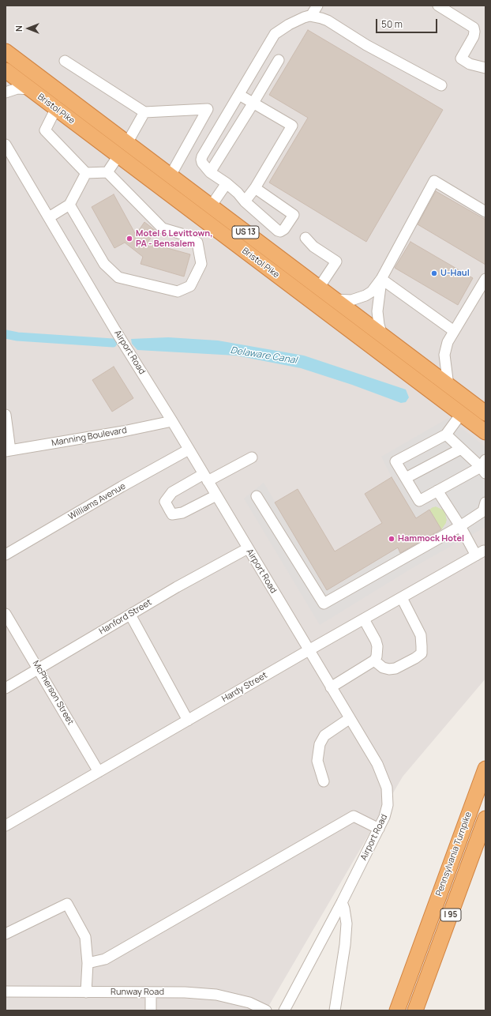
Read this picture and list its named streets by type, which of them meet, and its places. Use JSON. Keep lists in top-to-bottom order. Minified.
{"streets":{"highway":["Bristol Pike","US 13","Pennsylvania Turnpike","I 95"],"street":["Airport Road","Manning Boulevard","Williams Avenue","Hanford Street","Hardy Street","McPherson Street","Runway Road"]},"crossings":[["Airport Road","Manning Boulevard"],["Airport Road","Williams Avenue"],["Airport Road","Hanford Street"],["Airport Road","Hardy Street"],["Hanford Street","McPherson Street"],["Hardy Street","McPherson Street"]],"water":["Delaware Canal"],"places":["Motel 6 Levittown, PA - Bensalem","U-Haul","Hammock Hotel"],"scale_bar":"50 m","north":"left"}
